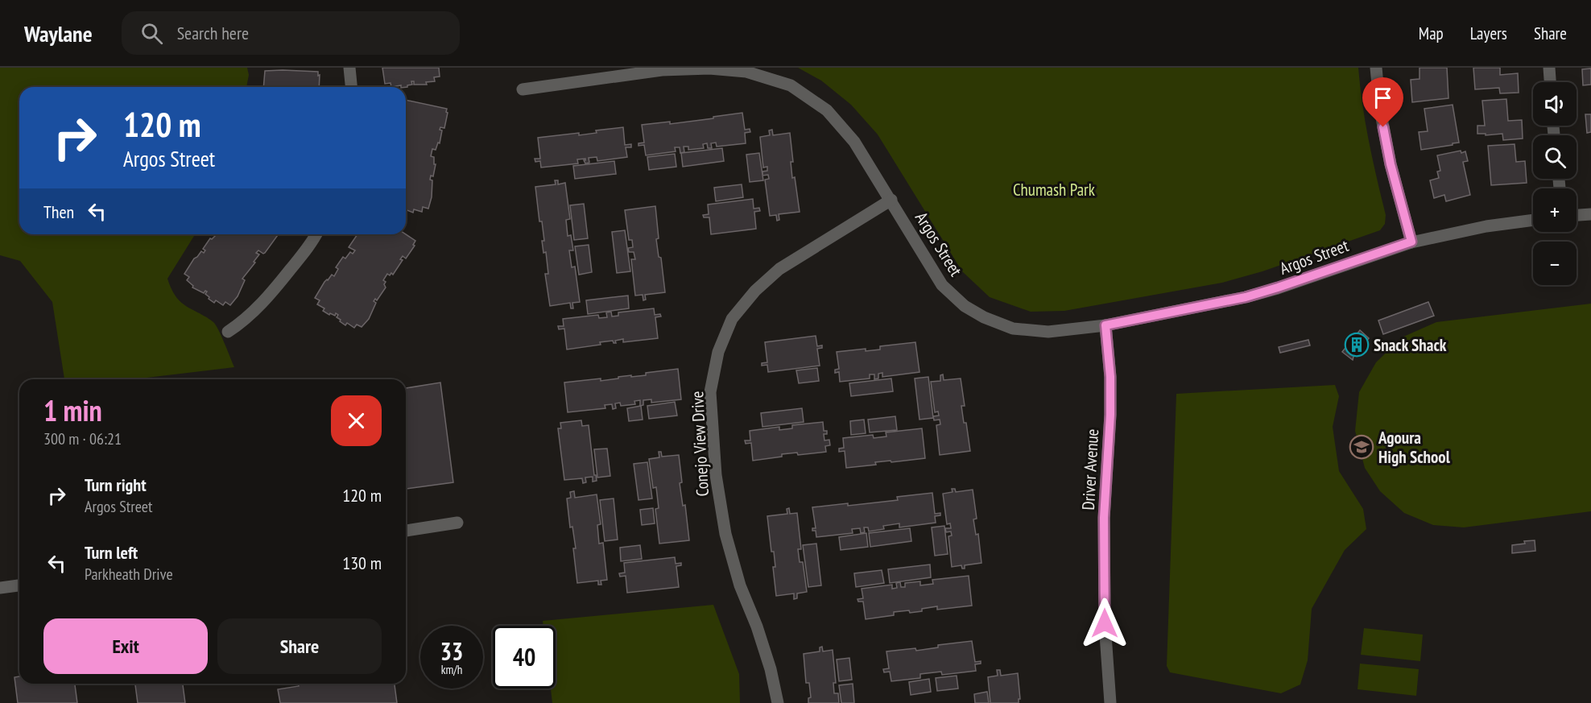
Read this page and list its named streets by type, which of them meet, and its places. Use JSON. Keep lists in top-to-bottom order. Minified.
{"streets":{"street":["Argos Street","Conejo View Drive","Driver Avenue"]},"crossings":[["Argos Street","Conejo View Drive"],["Argos Street","Driver Avenue"]],"parks":["Chumash Park"],"places":{"building":["Snack Shack"],"school or university":["Agoura High School"]},"page":{"header":"Waylane","search":"Search here","nav":["Map","Layers","Share"],"map_buttons":["+","−"],"turn":["120 m","Argos Street"],"then":"Then","heading":["1 min","300 m · 06:21"],"list":[{"name":"Turn right","note":"Argos Street","value":"120 m"},{"name":"Turn left","note":"Parkheath Drive","value":"130 m"}],"buttons":["Exit","Share"],"speed":"33 km/h","limit":"40"}}
